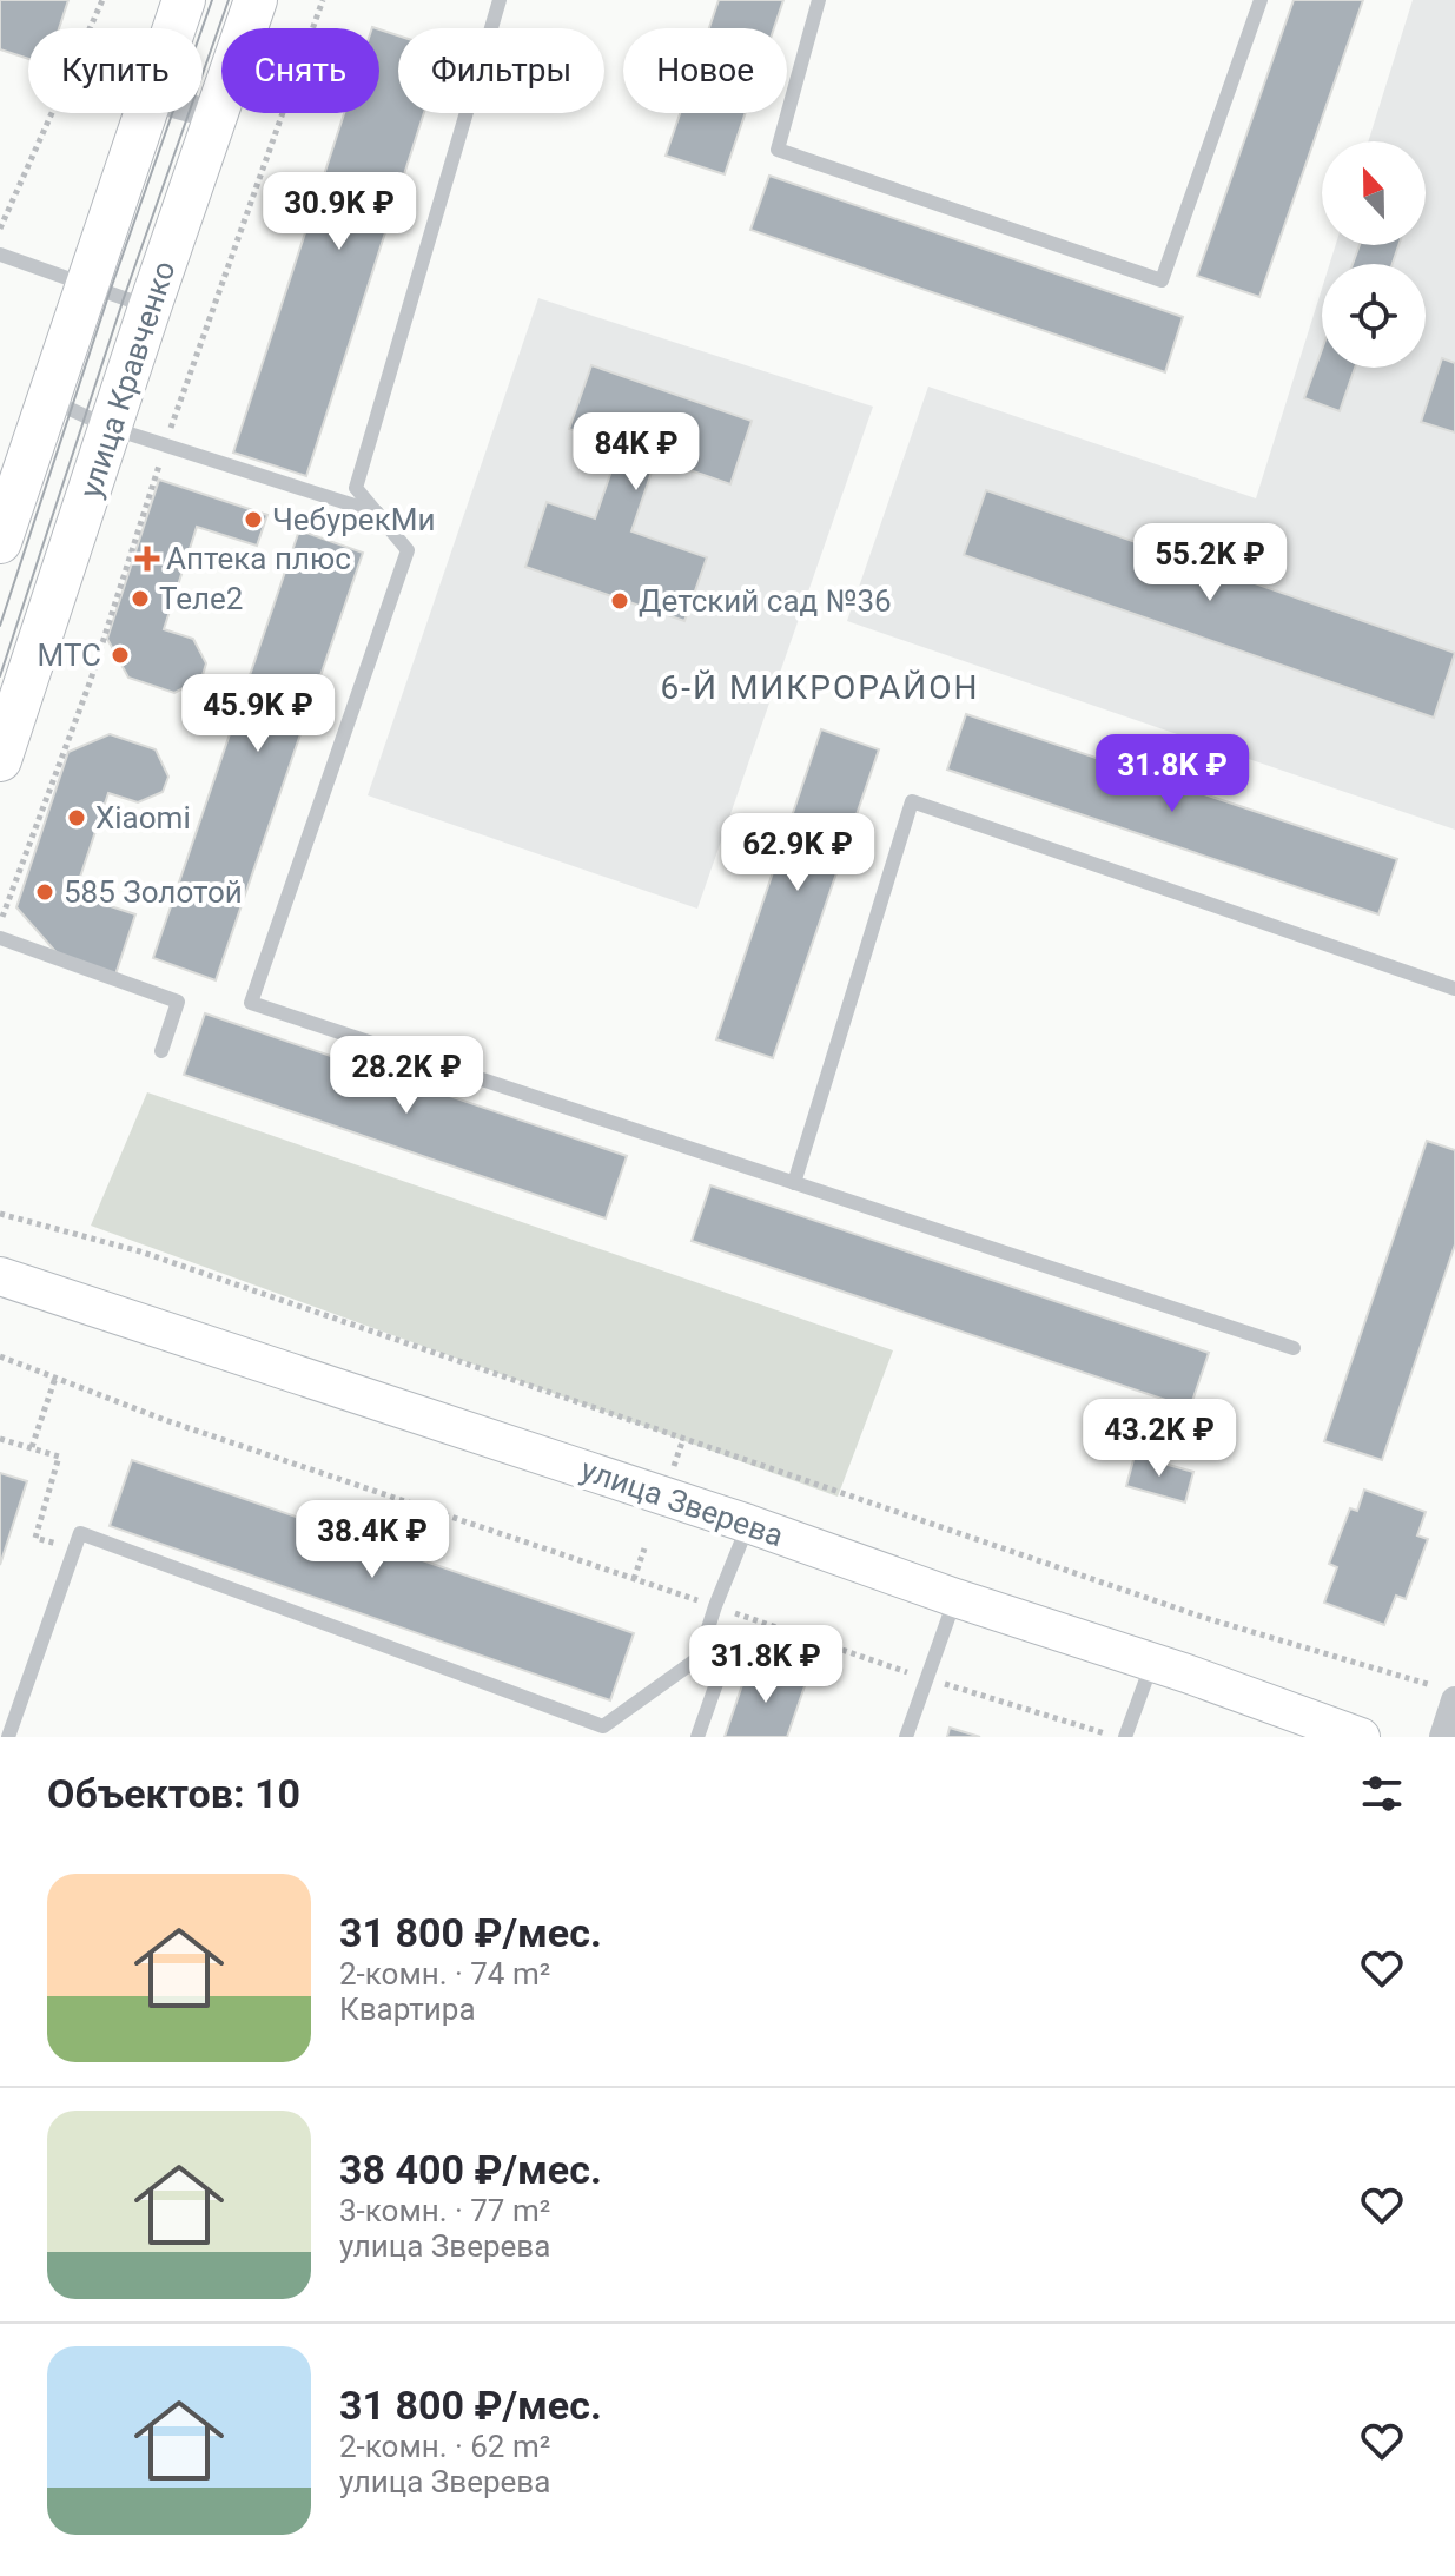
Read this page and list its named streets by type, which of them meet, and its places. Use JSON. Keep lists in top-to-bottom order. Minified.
{"streets":{"main road":["улица Кравченко","улица Зверева"]},"districts":["6-Й МИКРОРАЙОН"],"places":{"other":["ЧебурекМи","Теле2","Детский сад №36","МТС","Xiaomi","585 Золотой"],"health":["Аптека плюс"]},"north":"top","page":{"chip":["Купить","Снять","Фильтры","Новое"],"price":["30.9K ₽","84K ₽","55.2K ₽","45.9K ₽","31.8K ₽","62.9K ₽","28.2K ₽","43.2K ₽","38.4K ₽","31.8K ₽"],"heading":"Объектов: 10","list":[{"name":"31 800 ₽/мес.","note":"2-комн. · 74 m² · Квартира"},{"name":"38 400 ₽/мес.","note":"3-комн. · 77 m² · улица Зверева"},{"name":"31 800 ₽/мес.","note":"2-комн. · 62 m² · улица Зверева"}]}}
